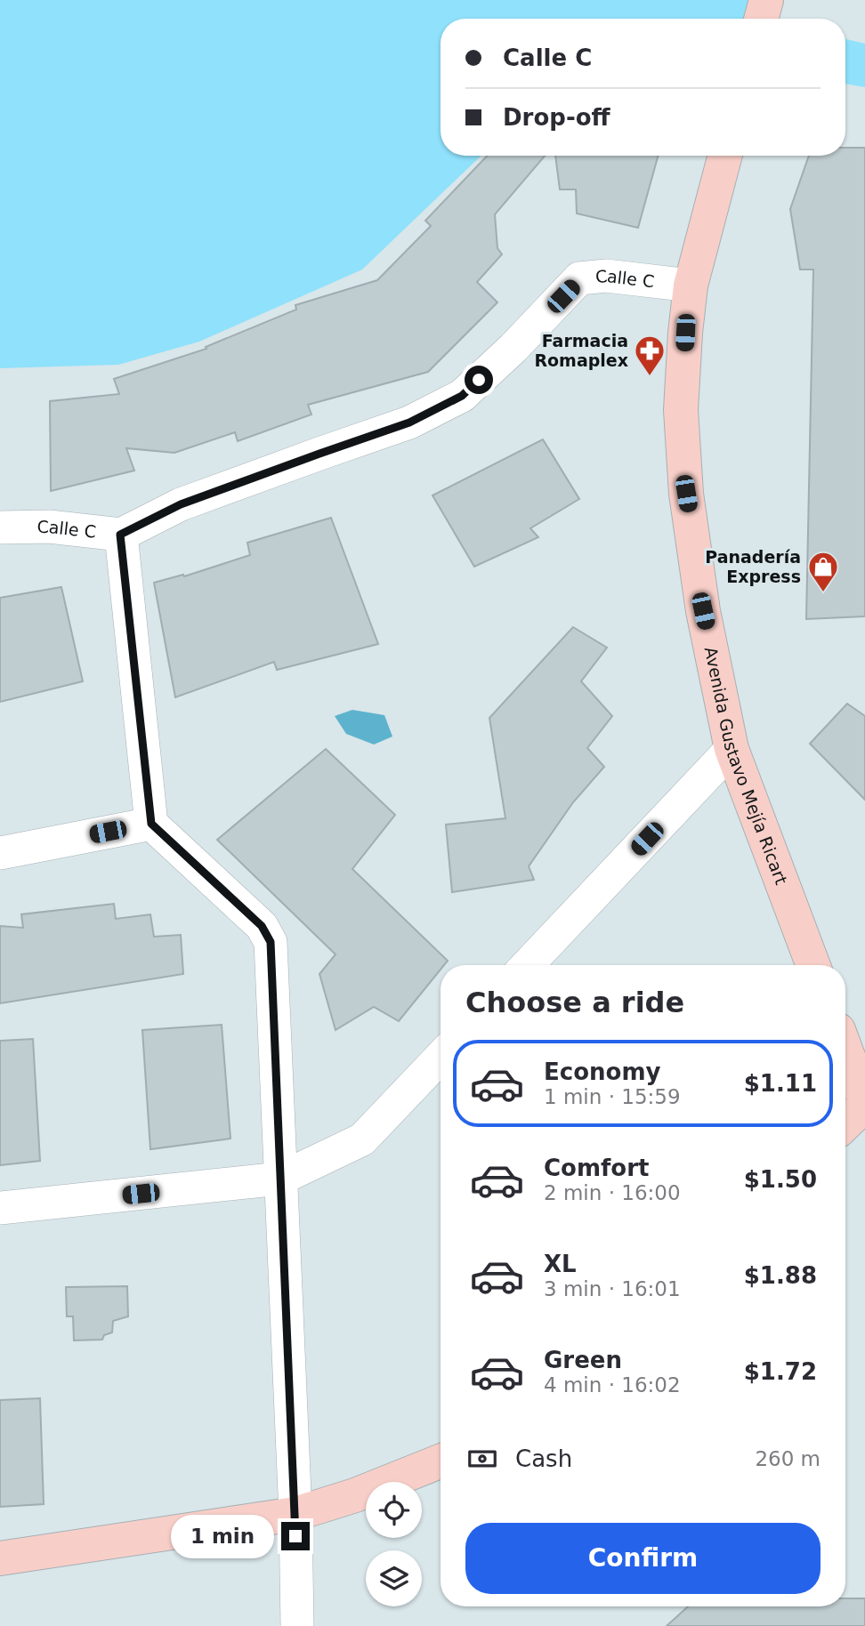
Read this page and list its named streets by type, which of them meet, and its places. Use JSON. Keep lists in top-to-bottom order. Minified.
{"streets":{"street":["Calle C","Avenida Gustavo Mejía Ricart"]},"crossings":[["Calle C","Avenida Gustavo Mejía Ricart"]],"places":{"pharmacy":["Farmacia Romaplex"],"shop":["Panadería Express"]},"page":{"banner":["Calle C","Drop-off"],"heading":"Choose a ride","list":[{"name":"Economy","note":"1 min · 15:59","value":"$1.11"},{"name":"Comfort","note":"2 min · 16:00","value":"$1.50"},{"name":"XL","note":"3 min · 16:01","value":"$1.88"},{"name":"Green","note":"4 min · 16:02","value":"$1.72"}],"pay":["Cash","260 m"],"buttons":"Confirm","bubble":"1 min"}}
